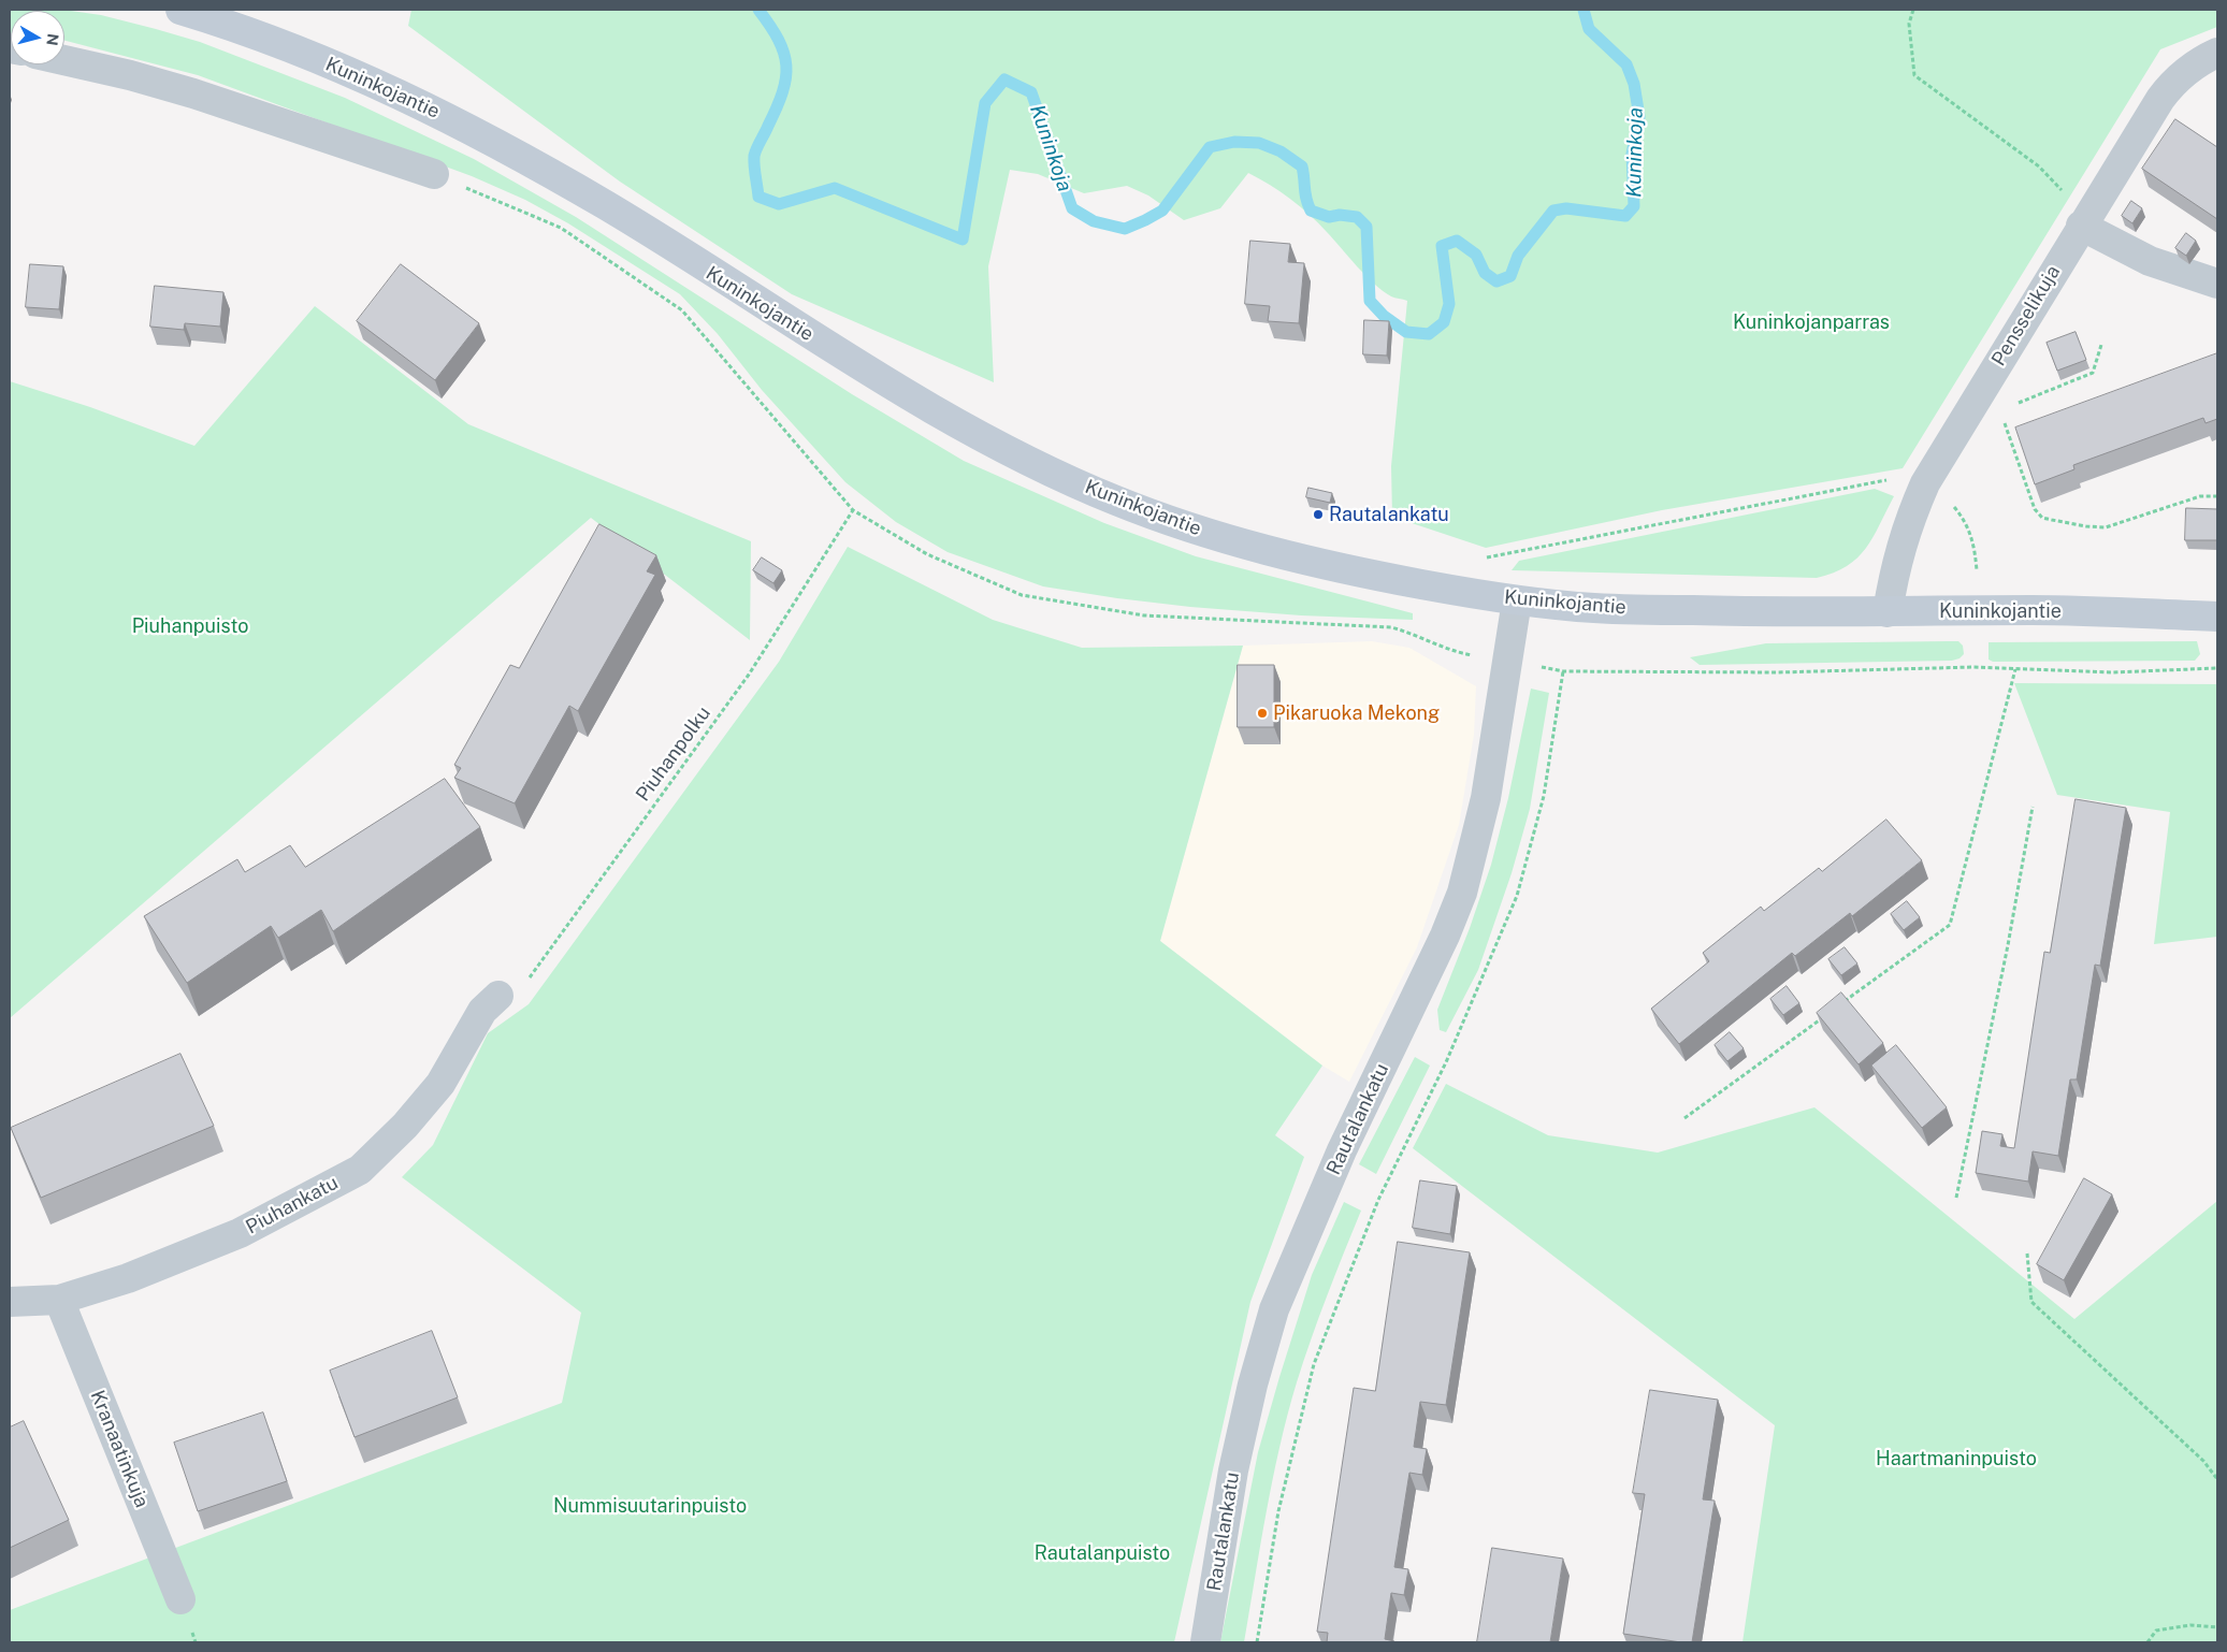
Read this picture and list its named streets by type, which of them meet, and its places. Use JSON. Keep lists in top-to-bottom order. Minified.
{"streets":{"main road":["Kuninkojantie"],"street":["Pensselikuja","Rautalankatu","Piuhankatu","Kranaatinkuja"],"path":["Piuhanpolku"]},"crossings":[["Kuninkojantie","Pensselikuja"],["Kuninkojantie","Rautalankatu"],["Piuhanpolku","Piuhankatu"],["Piuhankatu","Kranaatinkuja"]],"water":["Kuninkoja"],"parks":["Kuninkojanparras","Piuhanpuisto","Haartmaninpuisto","Nummisuutarinpuisto","Rautalanpuisto"],"places":["Rautalankatu","Pikaruoka Mekong"],"north":"right"}
